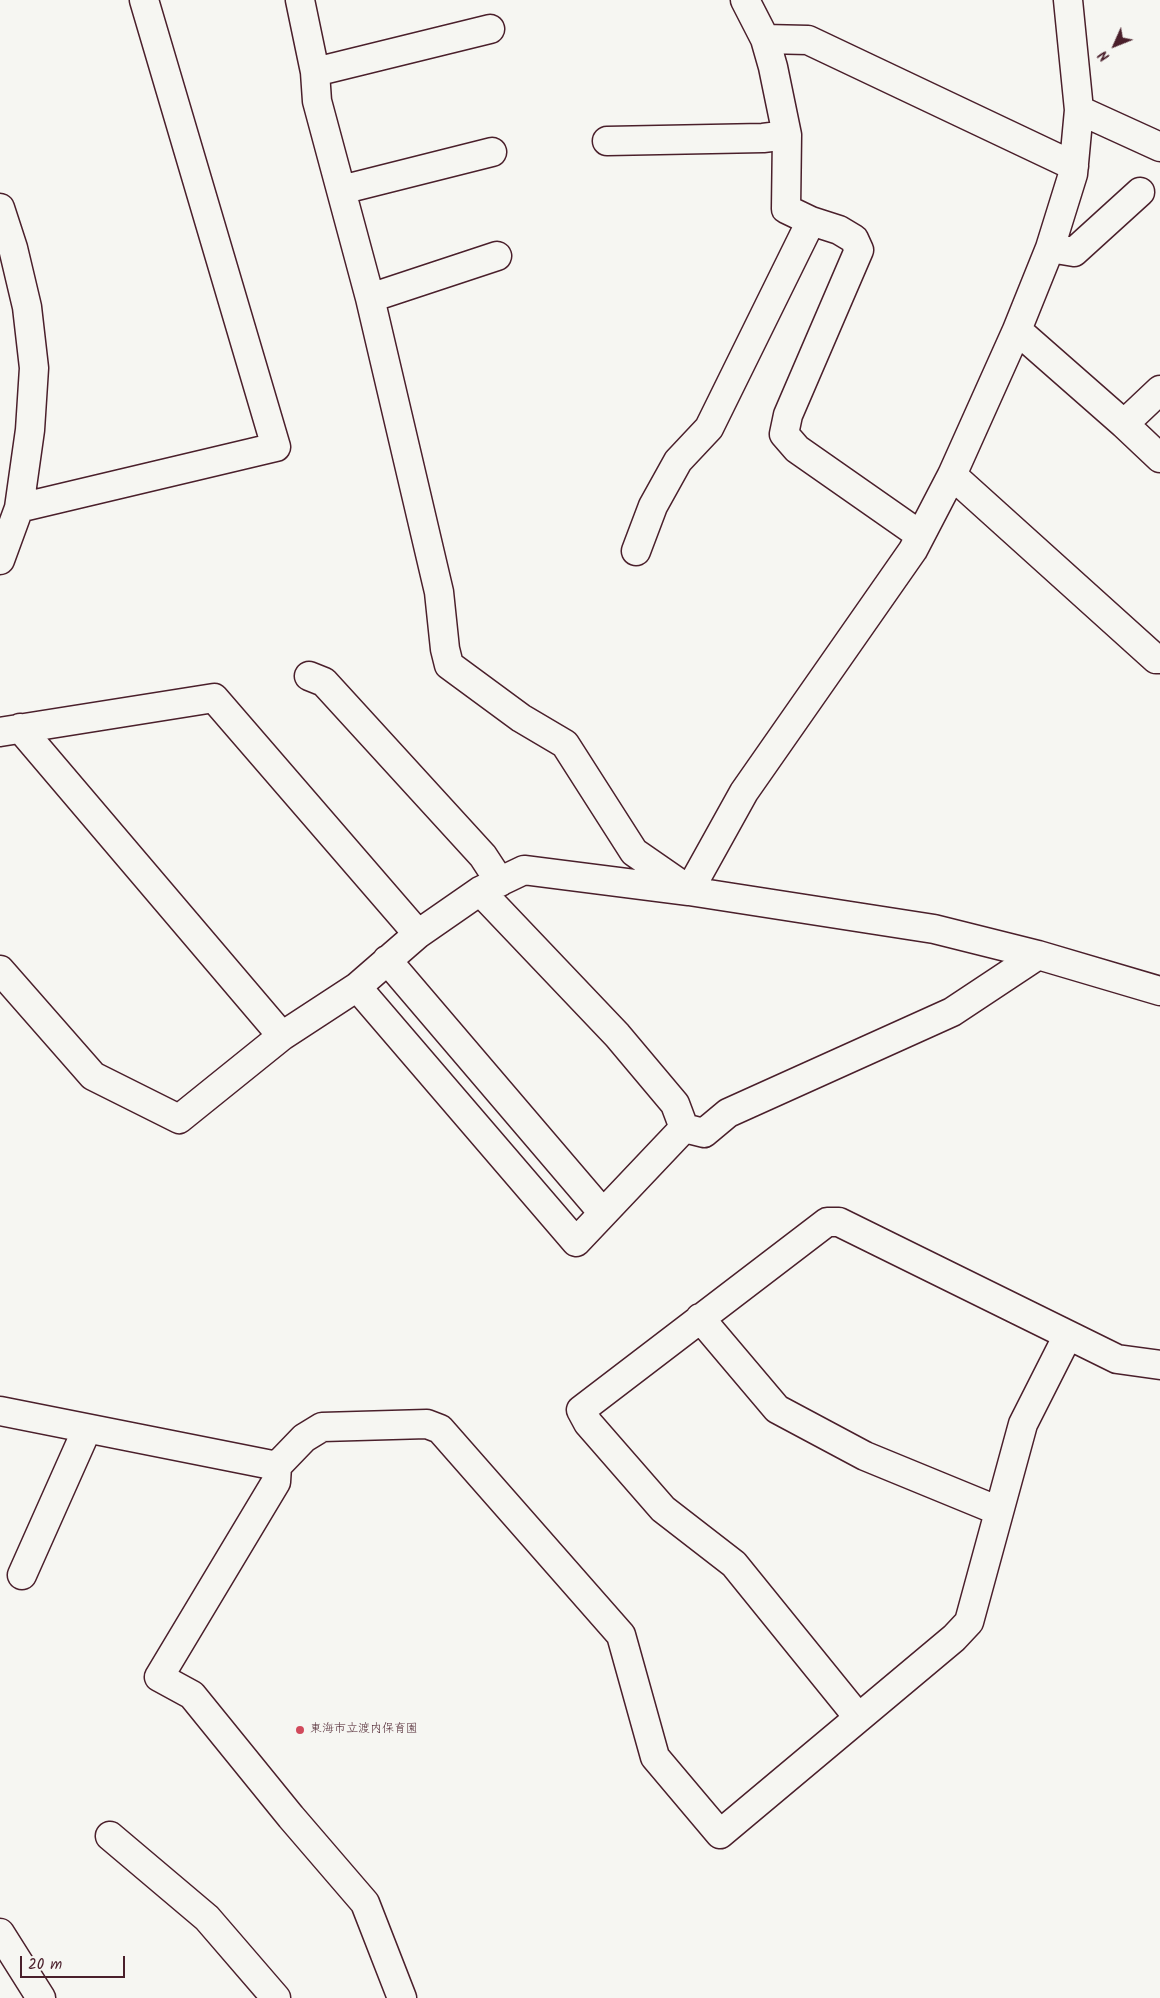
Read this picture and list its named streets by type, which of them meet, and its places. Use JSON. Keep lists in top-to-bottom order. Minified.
{"places":["東海市立渡内保育園"],"scale_bar":"20 m","north":"bottom left"}
